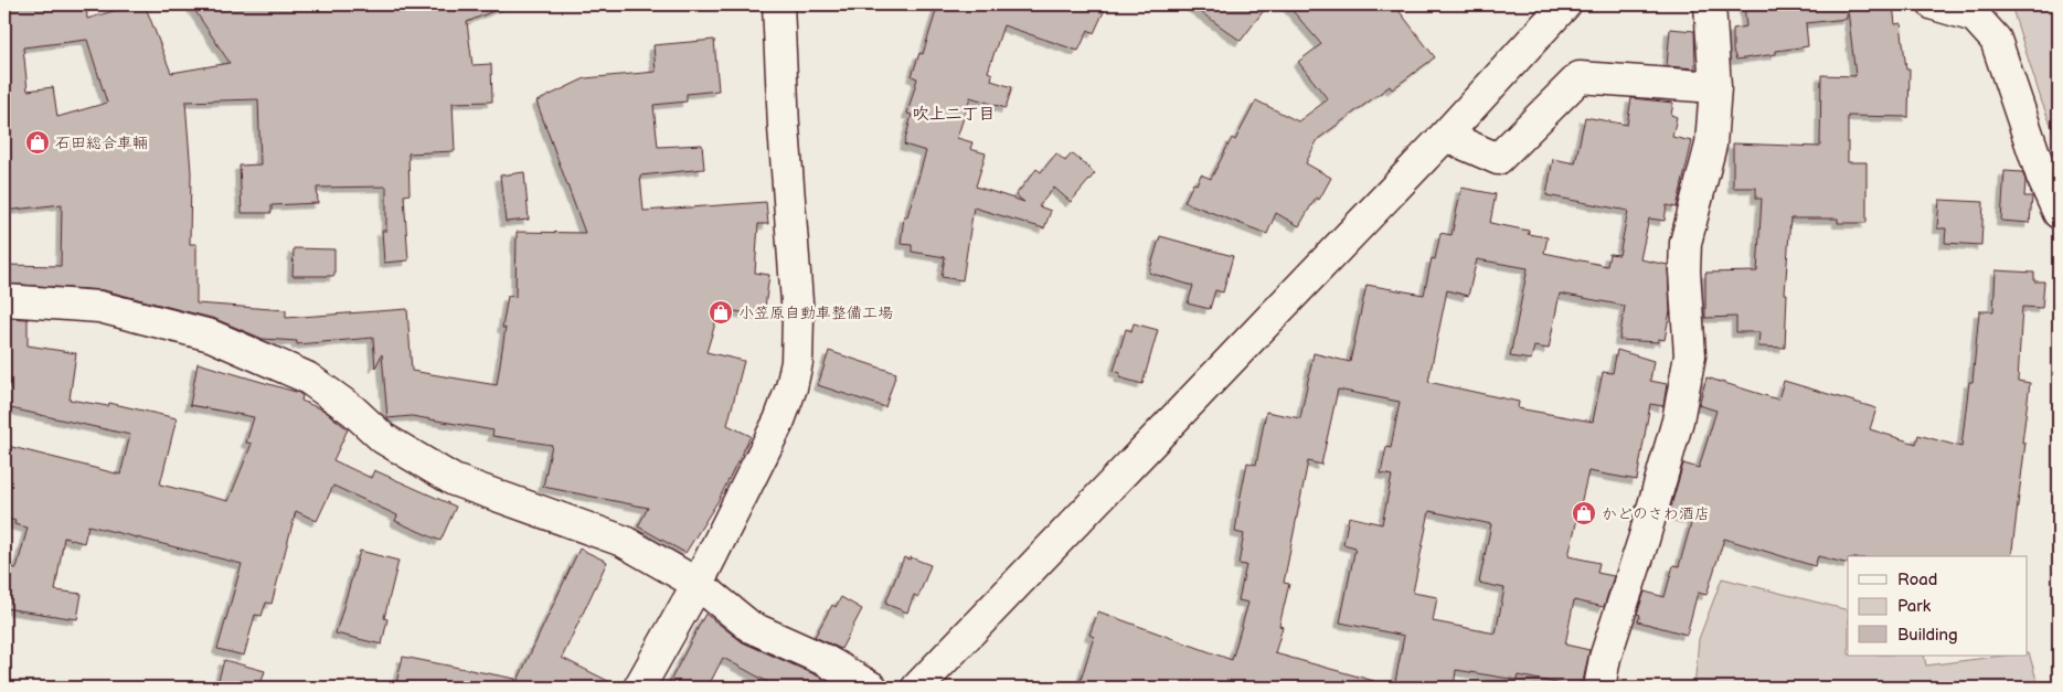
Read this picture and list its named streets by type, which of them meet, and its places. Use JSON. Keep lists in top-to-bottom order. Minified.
{"districts":["吹上二丁目"],"places":{"shop":["石田総合車輛","小笠原自動車整備工場","かどのさわ酒店"]},"legend":["Road","Park","Building"]}
